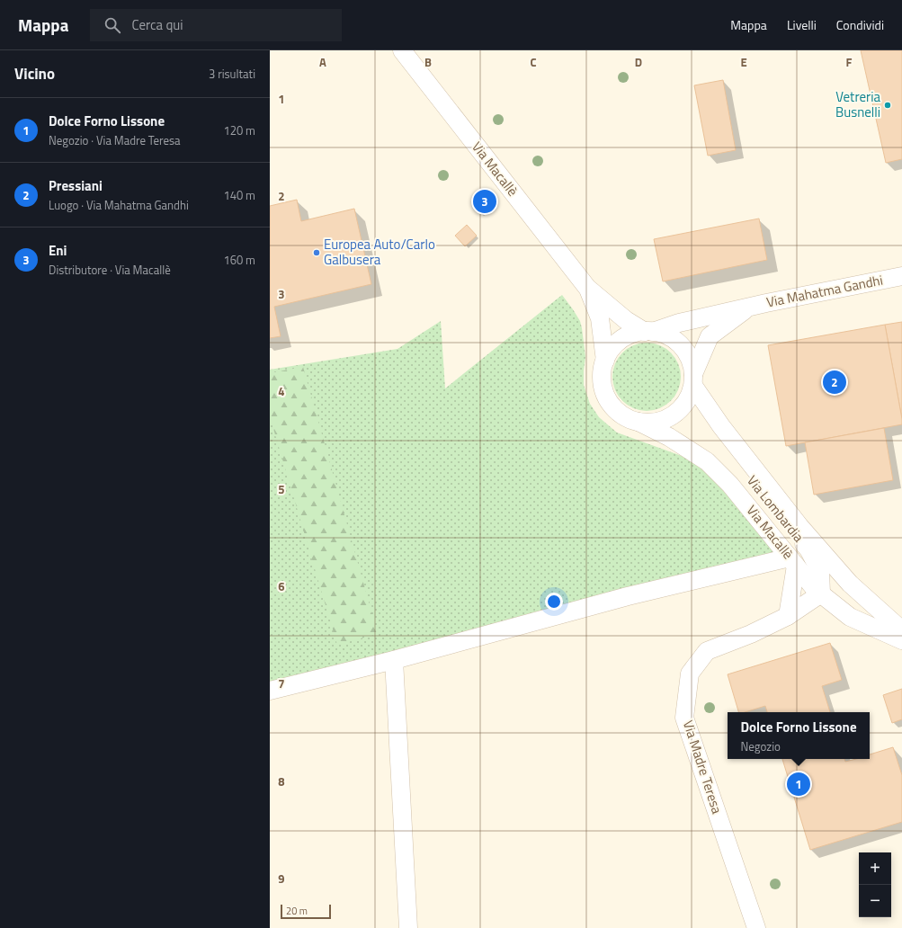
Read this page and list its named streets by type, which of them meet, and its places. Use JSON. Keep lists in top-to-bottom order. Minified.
{"streets":{"street":["Via Macallè","Via Mahatma Gandhi","Via Lombardia","Via Madre Teresa"]},"crossings":[["Via Macallè","Via Mahatma Gandhi"],["Via Macallè","Via Lombardia"],["Via Macallè","Via Madre Teresa"],["Via Lombardia","Via Madre Teresa"]],"places":["Vetreria Busnelli","Europea Auto/Carlo Galbusera"],"scale_bar":"20 m","page":{"header":"Mappa","search":"Cerca qui","nav":["Mappa","Livelli","Condividi"],"heading":["Vicino","3 risultati"],"list":[{"mark":"1","name":"Dolce Forno Lissone","note":"Negozio · Via Madre Teresa","value":"120 m"},{"mark":"2","name":"Pressiani","note":"Luogo · Via Mahatma Gandhi","value":"140 m"},{"mark":"3","name":"Eni","note":"Distributore · Via Macallè","value":"160 m"}],"pins":["3","2","1"],"popup":["Dolce Forno Lissone","Negozio"],"map_buttons":["+","−"],"scale":"20 m"},"grid":{"columns":["A","B","C","D","E","F"],"rows":["1","2","3","4","5","6","7","8","9"]}}
